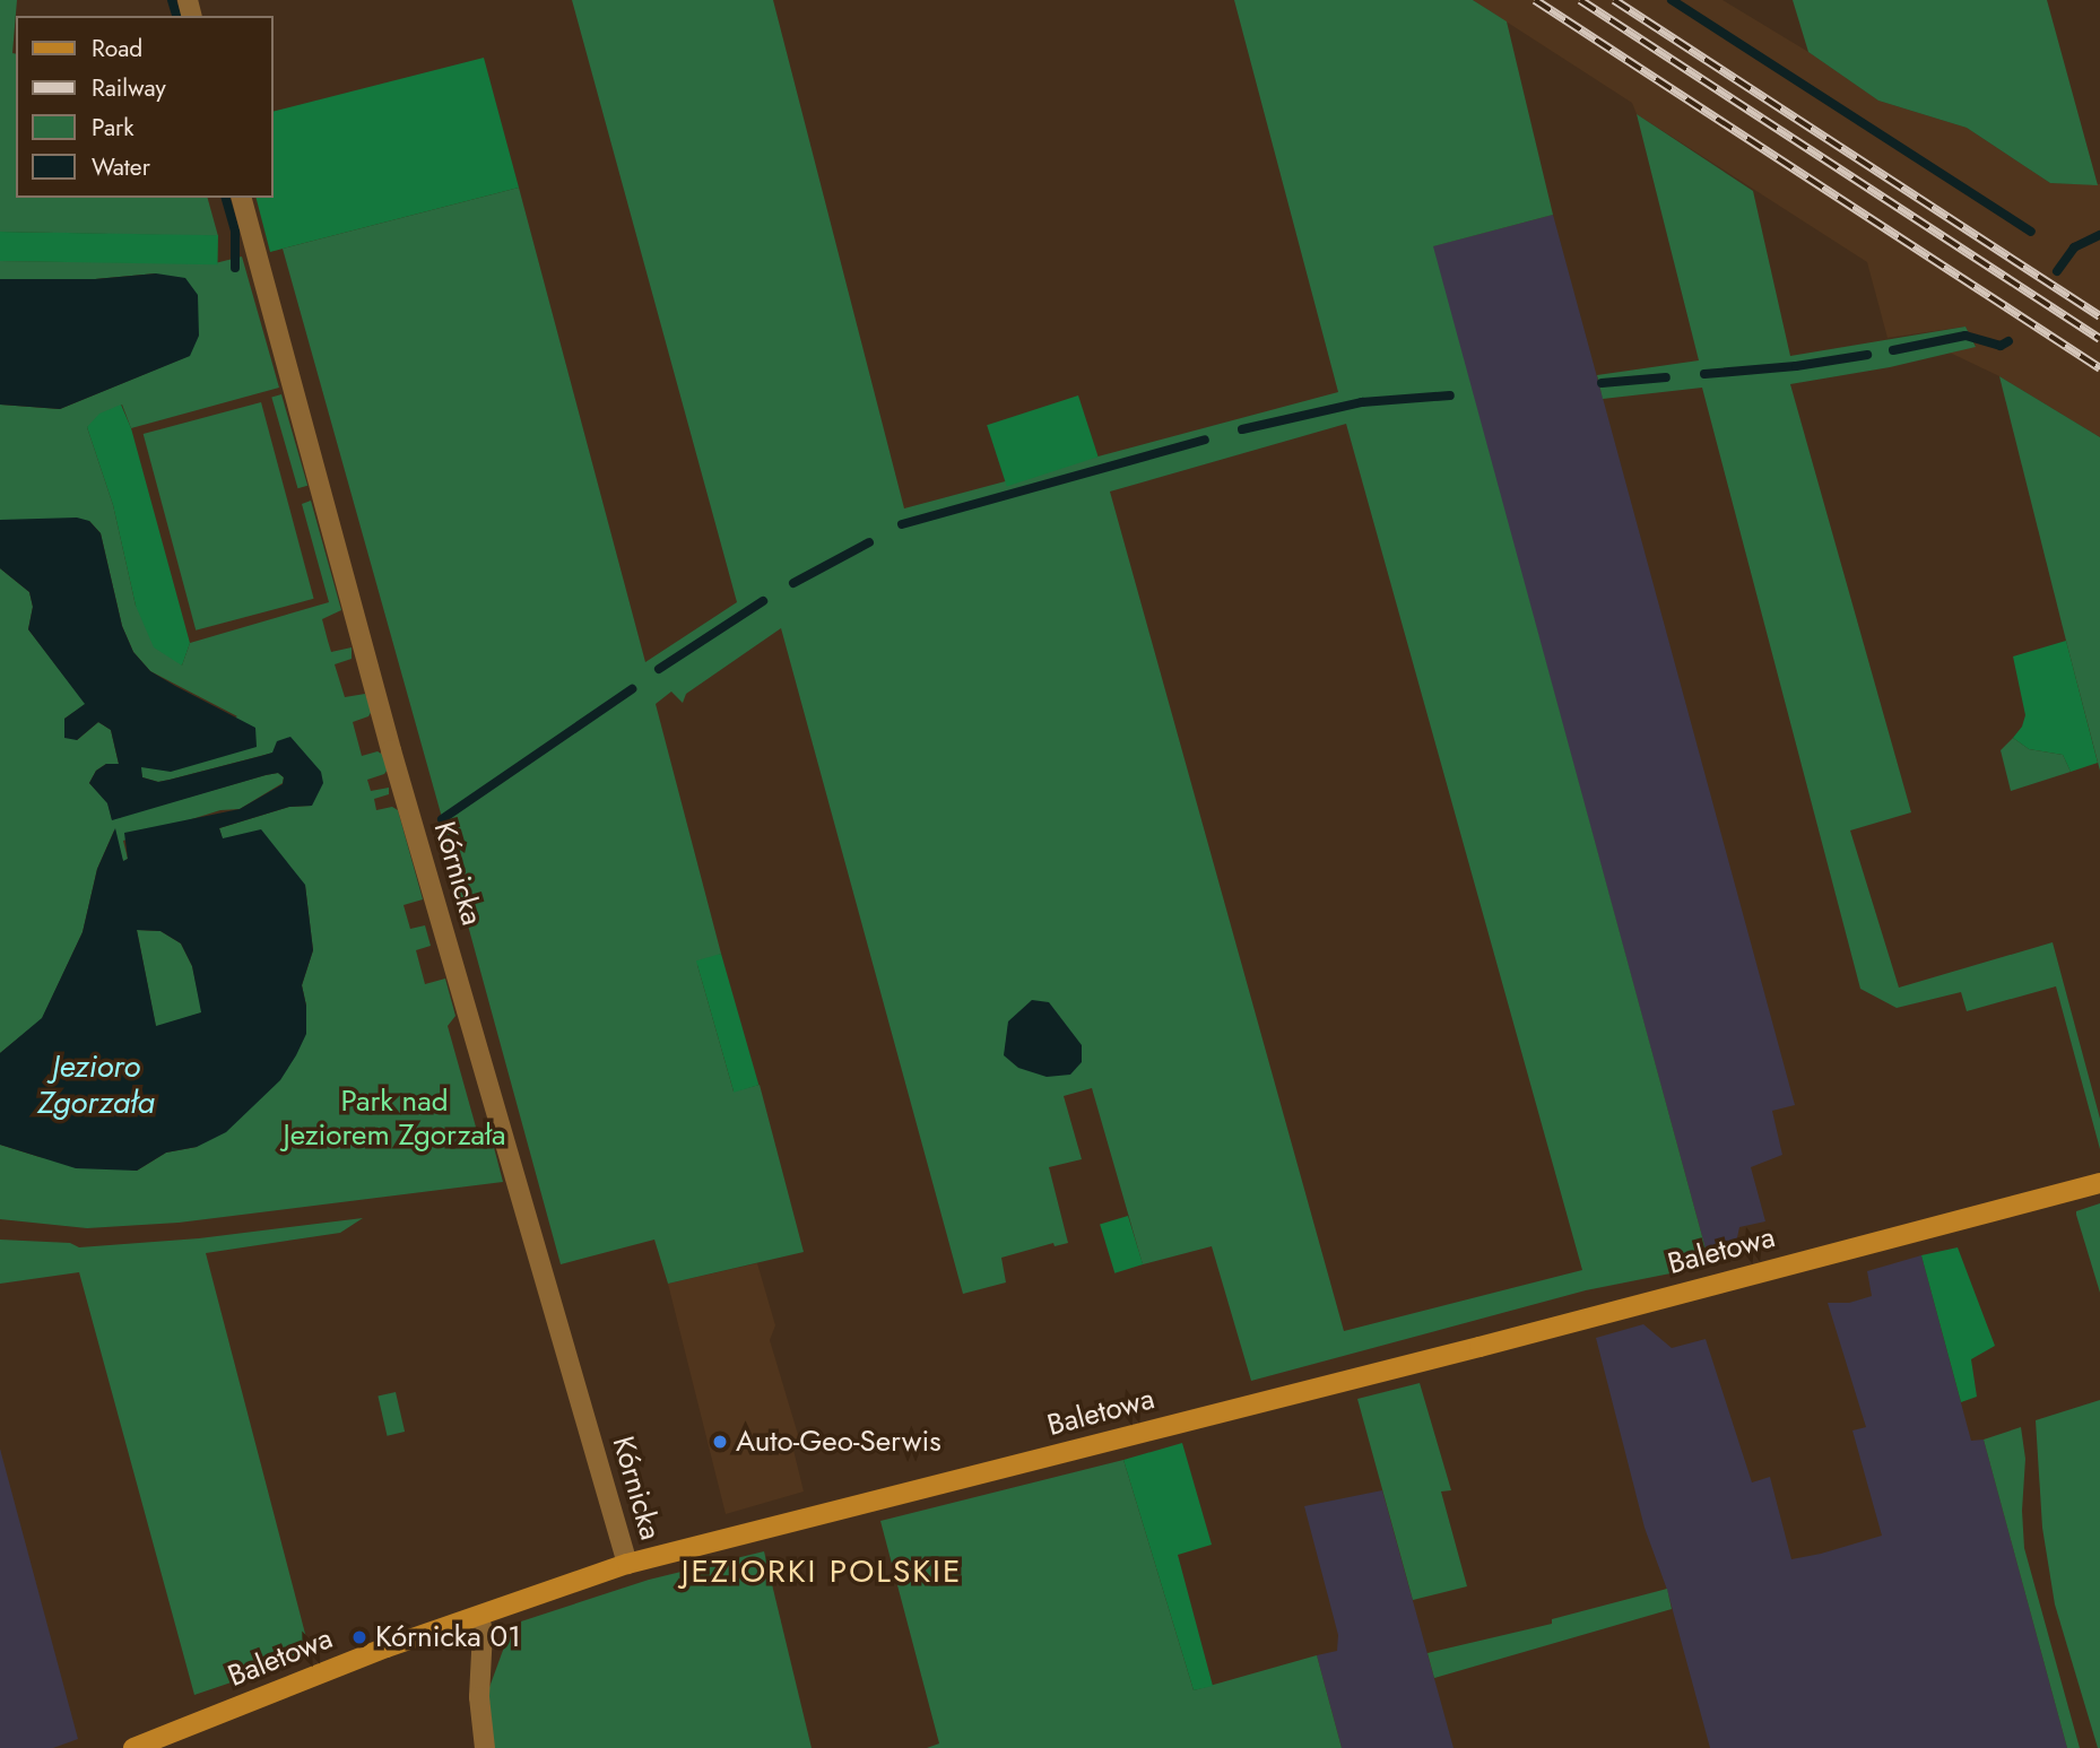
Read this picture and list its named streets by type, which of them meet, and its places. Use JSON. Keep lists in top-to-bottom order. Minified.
{"streets":{"street":["Kórnicka","Baletowa"]},"crossings":[["Kórnicka","Baletowa"]],"districts":["JEZIORKI POLSKIE"],"water":["Jezioro Zgorzała"],"parks":["Park nad Jeziorem Zgorzała"],"places":["Auto-Geo-Serwis","Kórnicka 01"],"legend":["Road","Railway","Park","Water"]}
